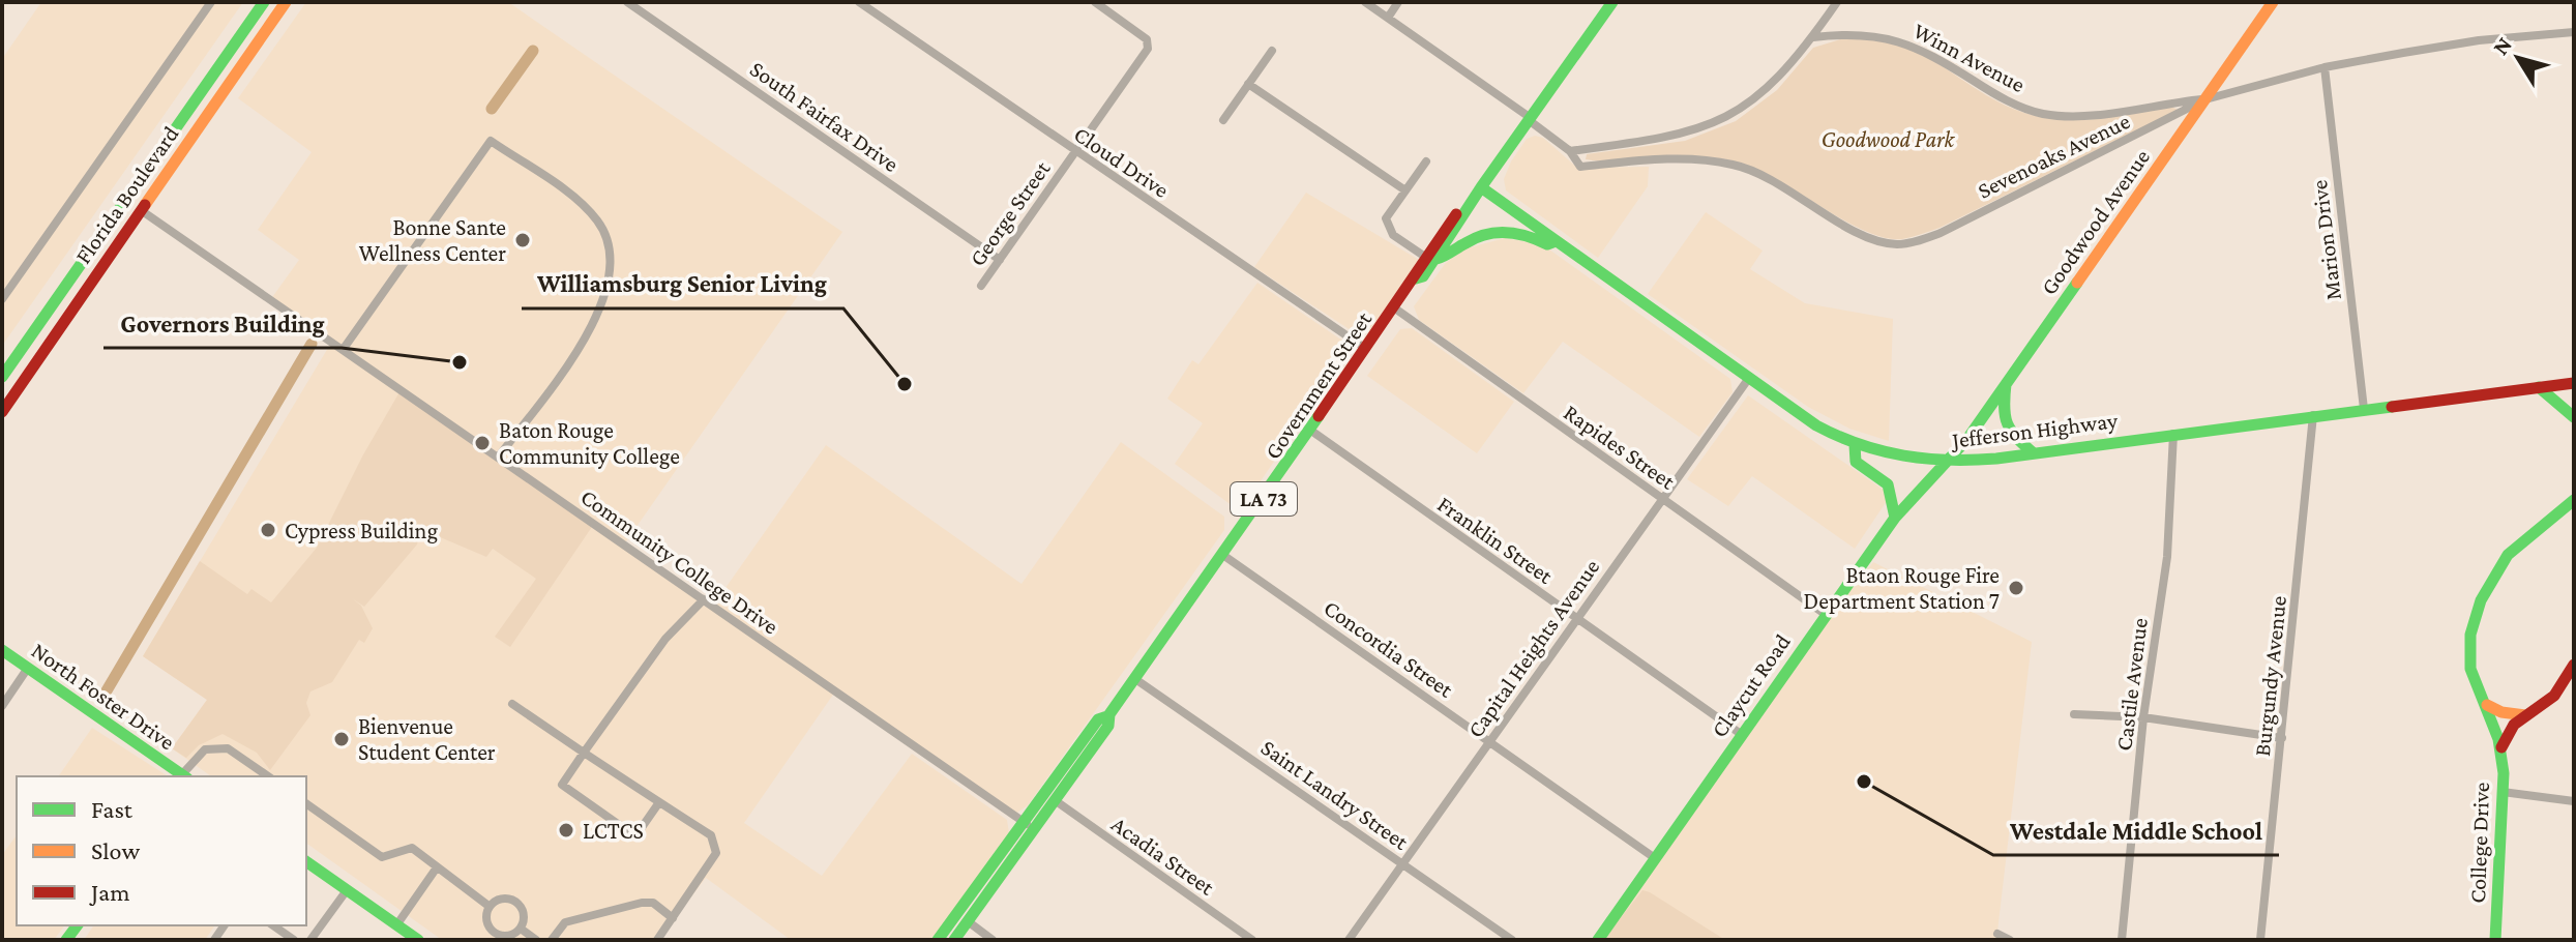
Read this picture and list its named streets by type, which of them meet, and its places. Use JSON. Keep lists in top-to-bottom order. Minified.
{"streets":{"main road":["Florida Boulevard","Goodwood Avenue","Government Street","Jefferson Highway","LA 73","Claycut Road","North Foster Drive","College Drive"],"street":["Winn Avenue","South Fairfax Drive","Sevenoaks Avenue","Cloud Drive","George Street","Marion Drive","Rapides Street","Franklin Street","Community College Drive","Concordia Street","Capital Heights Avenue","Burgundy Avenue","Castile Avenue","Saint Landry Street","Acadia Street"]},"crossings":[["Winn Avenue","Sevenoaks Avenue"],["Winn Avenue","Goodwood Avenue"],["South Fairfax Drive","George Street"],["Sevenoaks Avenue","Goodwood Avenue"],["Sevenoaks Avenue","Marion Drive"],["Sevenoaks Avenue","Government Street"],["Cloud Drive","George Street"],["Cloud Drive","Government Street"],["Florida Boulevard","Community College Drive"],["Goodwood Avenue","Jefferson Highway"],["Goodwood Avenue","Claycut Road"],["Marion Drive","Jefferson Highway"],["Government Street","Jefferson Highway"],["Government Street","Rapides Street"],["Government Street","Franklin Street"],["Government Street","Community College Drive"],["Government Street","Concordia Street"],["Government Street","Saint Landry Street"],["Government Street","Acadia Street"],["Jefferson Highway","Capital Heights Avenue"],["Jefferson Highway","Burgundy Avenue"],["Jefferson Highway","Castile Avenue"],["Jefferson Highway","Claycut Road"],["Rapides Street","Capital Heights Avenue"],["Rapides Street","Claycut Road"],["Franklin Street","Capital Heights Avenue"],["Franklin Street","Claycut Road"],["Concordia Street","Capital Heights Avenue"],["Concordia Street","Claycut Road"],["Capital Heights Avenue","Saint Landry Street"]],"parks":["Goodwood Park"],"places":["Bonne Sante Wellness Center","Governors Building","Williamsburg Senior Living","Baton Rouge Community College","Cypress Building","Btaon Rouge Fire Department Station 7","Bienvenue Student Center","Westdale Middle School","LCTCS"],"legend":["Fast","Slow","Jam"],"north":"top left"}
